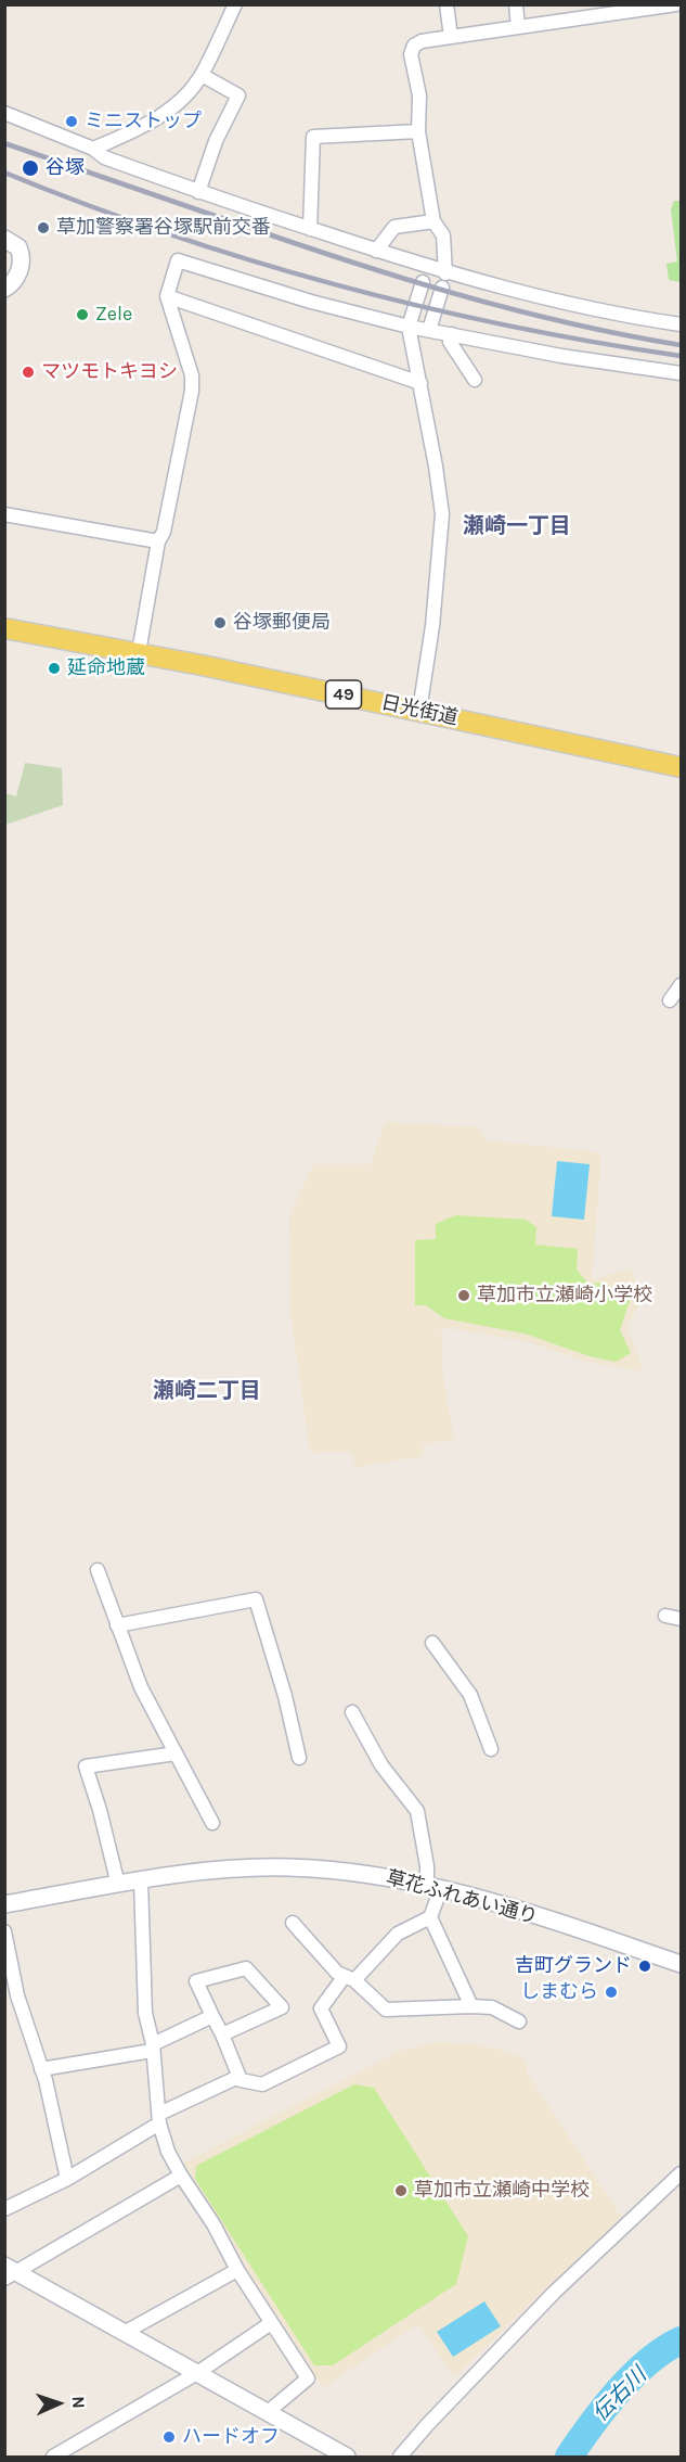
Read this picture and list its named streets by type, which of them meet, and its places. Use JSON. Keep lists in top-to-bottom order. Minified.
{"streets":{"main road":["49","日光街道"],"street":["草花ふれあい通り"]},"districts":["瀬崎一丁目","瀬崎二丁目"],"water":["伝右川"],"places":["ミニストップ","谷塚","草加警察署谷塚駅前交番","Zele","マツモトキヨシ","谷塚郵便局","延命地蔵","草加市立瀬崎小学校","吉町グランド","しまむら","草加市立瀬崎中学校","ハードオフ"],"north":"right"}
